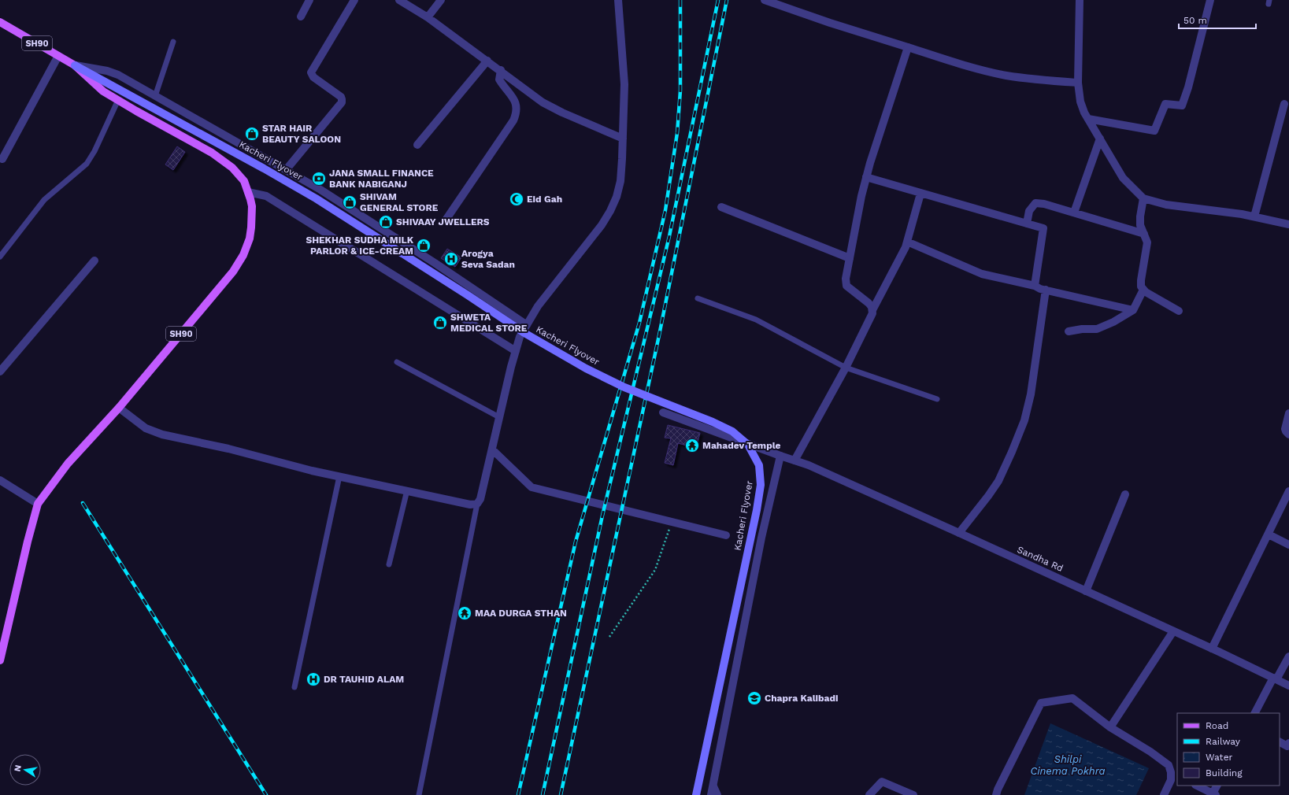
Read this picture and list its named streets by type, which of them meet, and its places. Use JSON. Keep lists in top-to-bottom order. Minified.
{"streets":{"main road":["SH90","Kacheri Flyover"],"street":["Sandha Rd"]},"crossings":[["SH90","Kacheri Flyover"]],"water":["Shilpi Cinema Pokhra"],"places":{"shop":["STAR HAIR BEAUTY SALOON","SHIVAM GENERAL STORE","SHIVAAY JWELLERS","SHEKHAR SUDHA MILK PARLOR & ICE-CREAM","SHWETA MEDICAL STORE"],"bank":["JANA SMALL FINANCE BANK NABIGANJ"],"mosque":["Eid Gah"],"hospital":["Arogya Seva Sadan","DR TAUHID ALAM"],"temple":["Mahadev Temple","MAA DURGA STHAN"],"school or university":["Chapra Kalibadi"]},"legend":["Road","Railway","Water","Building"],"scale_bar":"50 m","north":"left"}
